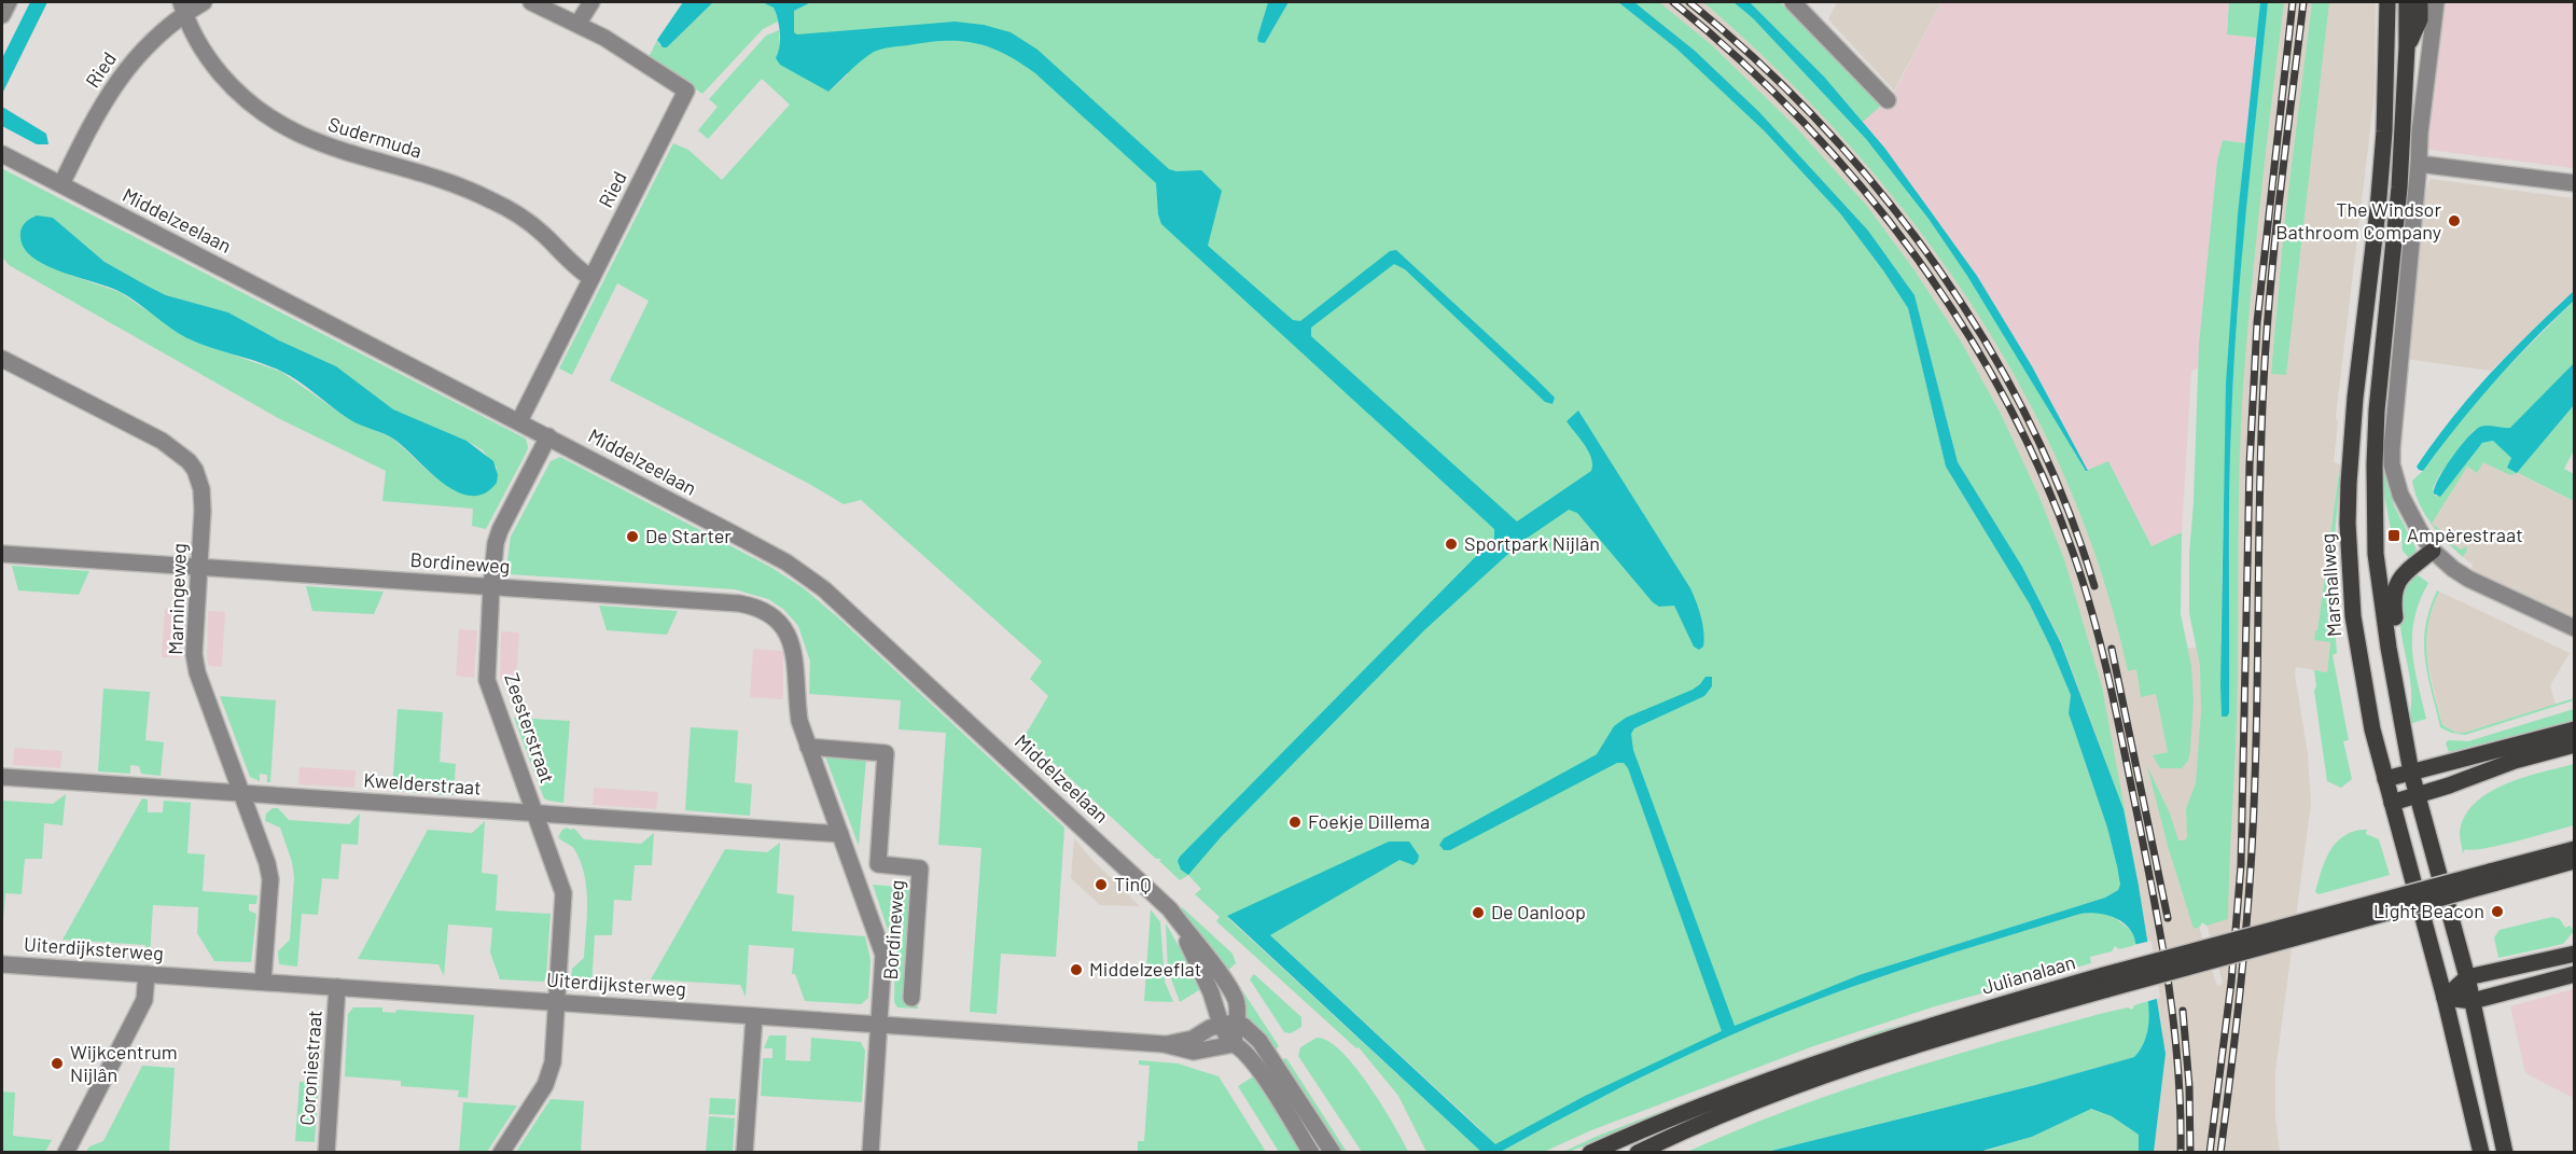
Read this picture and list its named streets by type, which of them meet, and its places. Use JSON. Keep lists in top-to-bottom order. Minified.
{"streets":{"main road":["Marshallweg","Julianalaan"],"street":["Ried","Sudermuda","Middelzeelaan","Bordineweg","Marningeweg","Zeesterstraat","Kwelderstraat","Uiterdijksterweg","Coroniestraat"]},"crossings":[["Ried","Sudermuda"],["Ried","Middelzeelaan"],["Middelzeelaan","Zeesterstraat"],["Middelzeelaan","Uiterdijksterweg"],["Bordineweg","Marningeweg"],["Bordineweg","Zeesterstraat"],["Bordineweg","Kwelderstraat"],["Bordineweg","Uiterdijksterweg"],["Marningeweg","Kwelderstraat"],["Marningeweg","Uiterdijksterweg"],["Zeesterstraat","Kwelderstraat"],["Zeesterstraat","Uiterdijksterweg"],["Uiterdijksterweg","Coroniestraat"]],"places":{"other":["The Windsor Bathroom Company","De Starter","Sportpark Nijlân","Foekje Dillema","TinQ","Light Beacon","De Oanloop","Middelzeeflat","Wijkcentrum Nijlân"],"transit":["Ampèrestraat"]}}
